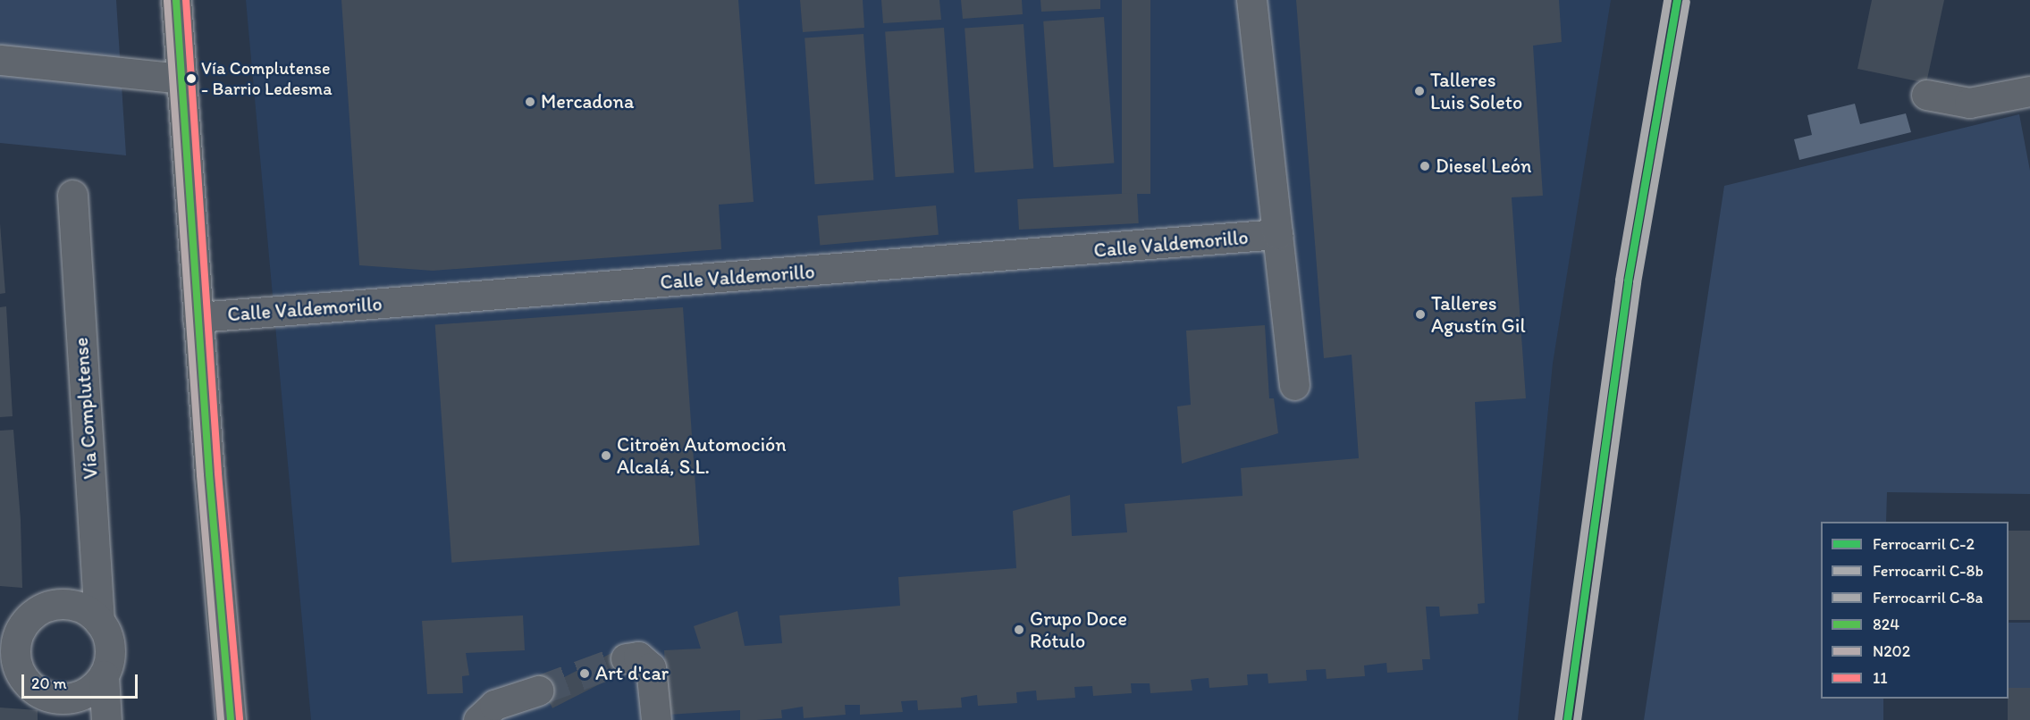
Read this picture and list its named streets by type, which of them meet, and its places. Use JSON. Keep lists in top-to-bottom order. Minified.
{"streets":{"street":["Calle Valdemorillo","Vía Complutense"]},"places":["Vía Complutense - Barrio Ledesma","Talleres Luis Soleto","Mercadona","Diesel León","Talleres Agustín Gil","Citroën Automoción Alcalá, S.L.","Grupo Doce Rótulo","Art d'car"],"lines":["rail line C-2","rail line C-8a","transit line 824","transit line 11","transit line N202","rail line C-8b"],"legend":["Ferrocarril C-2","Ferrocarril C-8b","Ferrocarril C-8a","824","N202","11"],"scale_bar":"20 m"}
